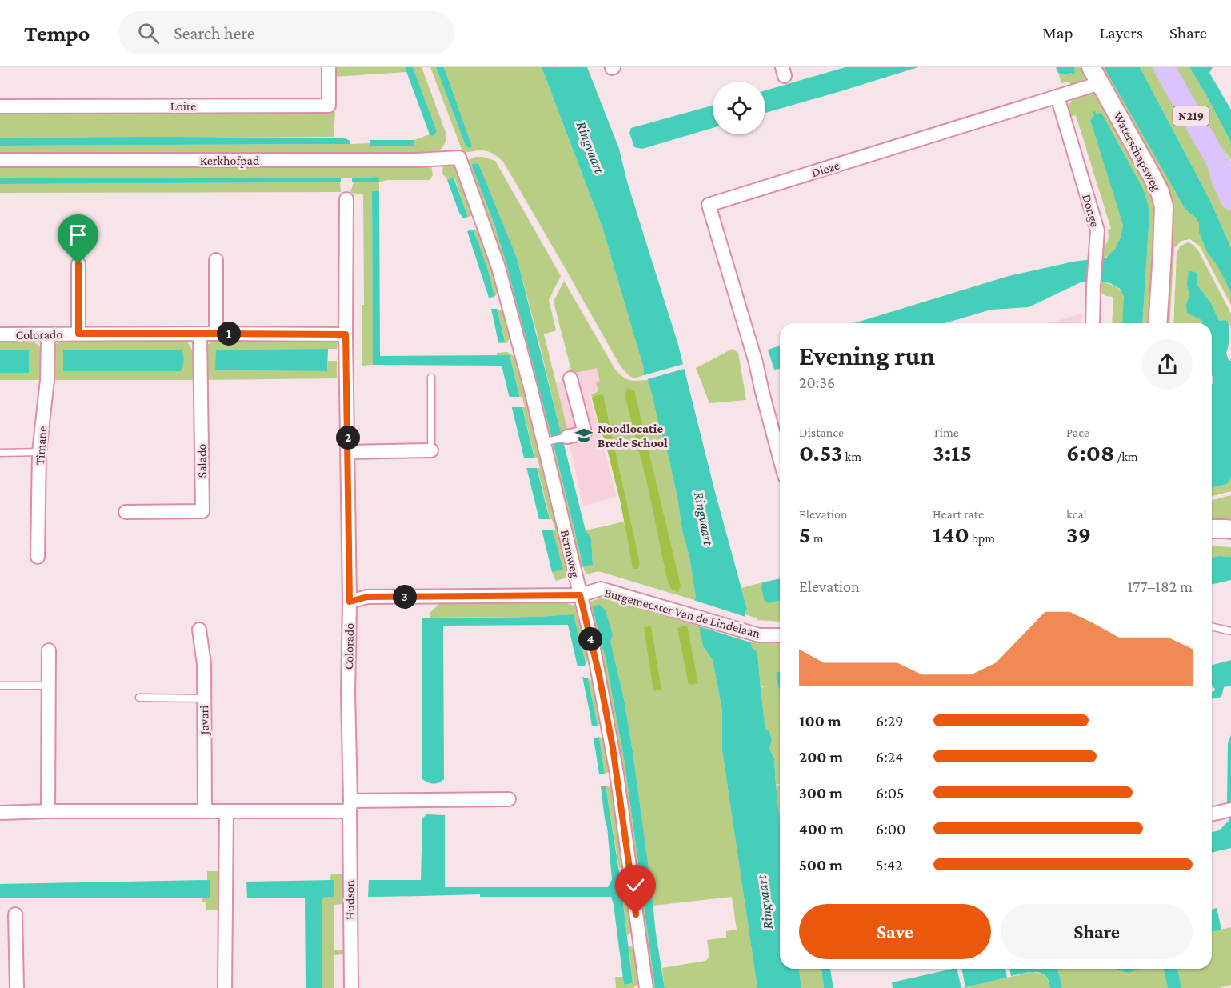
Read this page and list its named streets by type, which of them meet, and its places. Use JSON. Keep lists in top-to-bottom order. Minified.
{"streets":{"main road":["N219"],"street":["Loire","Waterschapsweg","Kerkhofpad","Dieze","Donge","Colorado","Timane","Salado","Bermweg","Burgemeester Van de Lindelaan","Javari","Hudson"]},"crossings":[["Waterschapsweg","Dieze"],["Kerkhofpad","Bermweg"],["Dieze","Donge"],["Colorado","Timane"],["Colorado","Salado"],["Colorado","Burgemeester Van de Lindelaan"],["Colorado","Hudson"],["Bermweg","Burgemeester Van de Lindelaan"]],"water":["Ringvaart"],"places":{"school or university":["Noodlocatie Brede School"]},"page":{"header":"Tempo","search":"Search here","nav":["Map","Layers","Share"],"pins":["1","2","3","4"],"heading":["Evening run","20:36"],"stats":[["Distance","0.53 km"],["Time","3:15"],["Pace","6:08 /km"],["Elevation","5 m"],["Heart rate","140 bpm"],["kcal","39"]],"chart":["Elevation","177–182 m"],"list":[{"name":"100 m","note":"6:29"},{"name":"200 m","note":"6:24"},{"name":"300 m","note":"6:05"},{"name":"400 m","note":"6:00"},{"name":"500 m","note":"5:42"}],"buttons":["Save","Share"]}}
